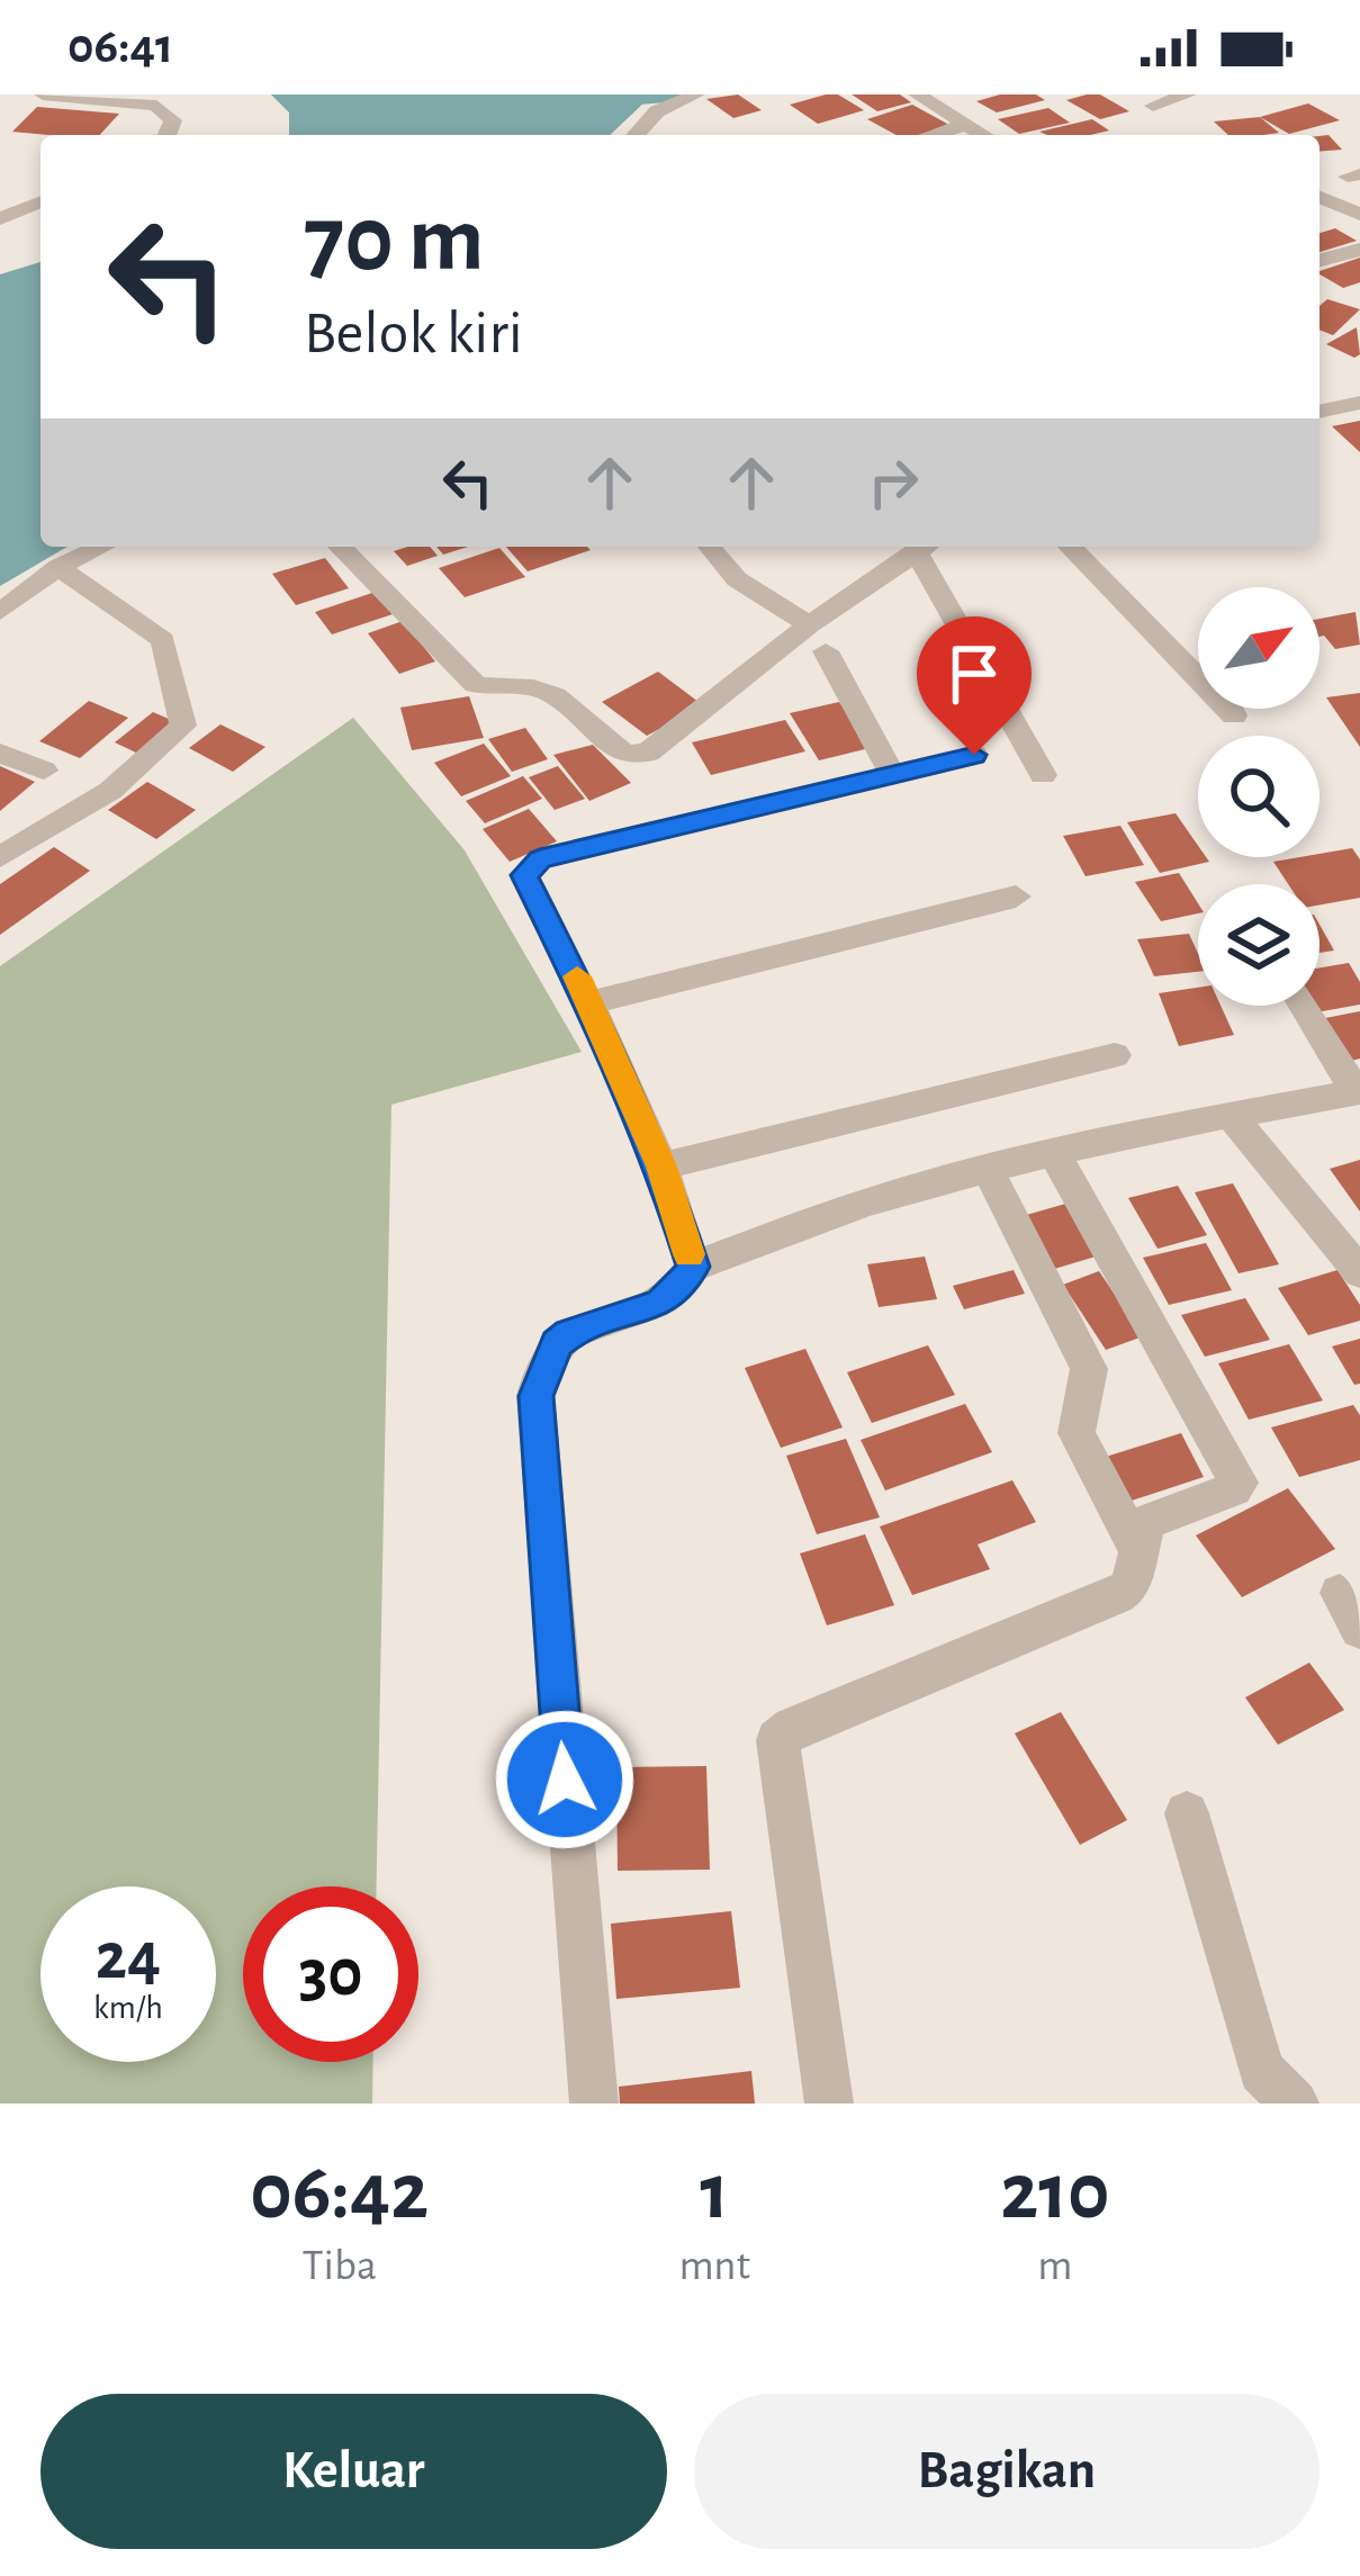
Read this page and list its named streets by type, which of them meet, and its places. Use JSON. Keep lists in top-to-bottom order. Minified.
{"north":"top right","page":{"status":"06:41","turn":["70 m","Belok kiri"],"speed":"24 km/h","limit":"30","eta":["06:42","Tiba","1","mnt","210","m"],"buttons":["Keluar","Bagikan"]}}
